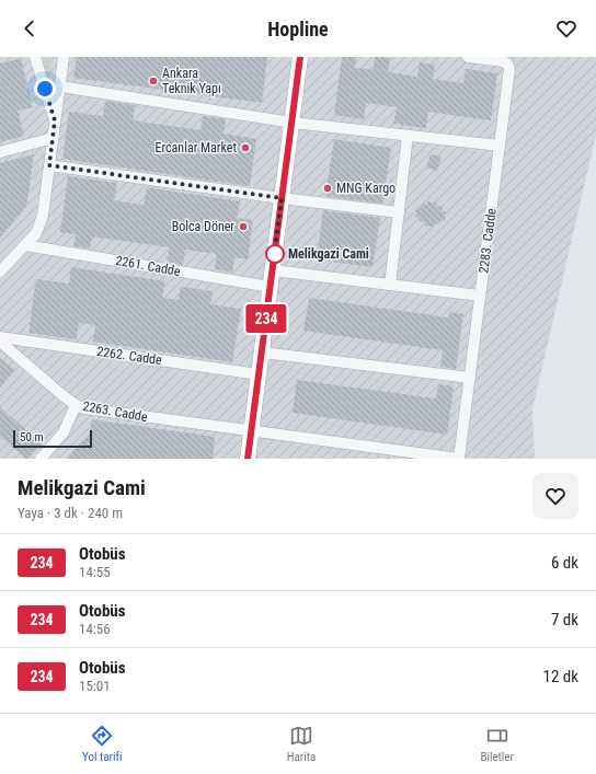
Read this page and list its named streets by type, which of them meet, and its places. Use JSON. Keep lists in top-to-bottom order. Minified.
{"streets":{"street":["2283. Cadde","2261. Cadde","2262. Cadde","2263. Cadde"]},"crossings":[["2283. Cadde","2263. Cadde"]],"places":["Ankara Teknik Yapı","Ercanlar Market","MNG Kargo","Bolca Döner","Melikgazi Cami"],"lines":["bus line 234"],"scale_bar":"50 m","page":{"header":"Hopline","on_map":"234","scale":"50 m","heading":["Melikgazi Cami","Yaya · 3 dk · 240 m"],"list":[{"mark":"234","name":"Otobüs","note":"14:55","value":"6 dk"},{"mark":"234","name":"Otobüs","note":"14:56","value":"7 dk"},{"mark":"234","name":"Otobüs","note":"15:01","value":"12 dk"}],"tabs":["Yol tarifi","Harita","Biletler"]}}
